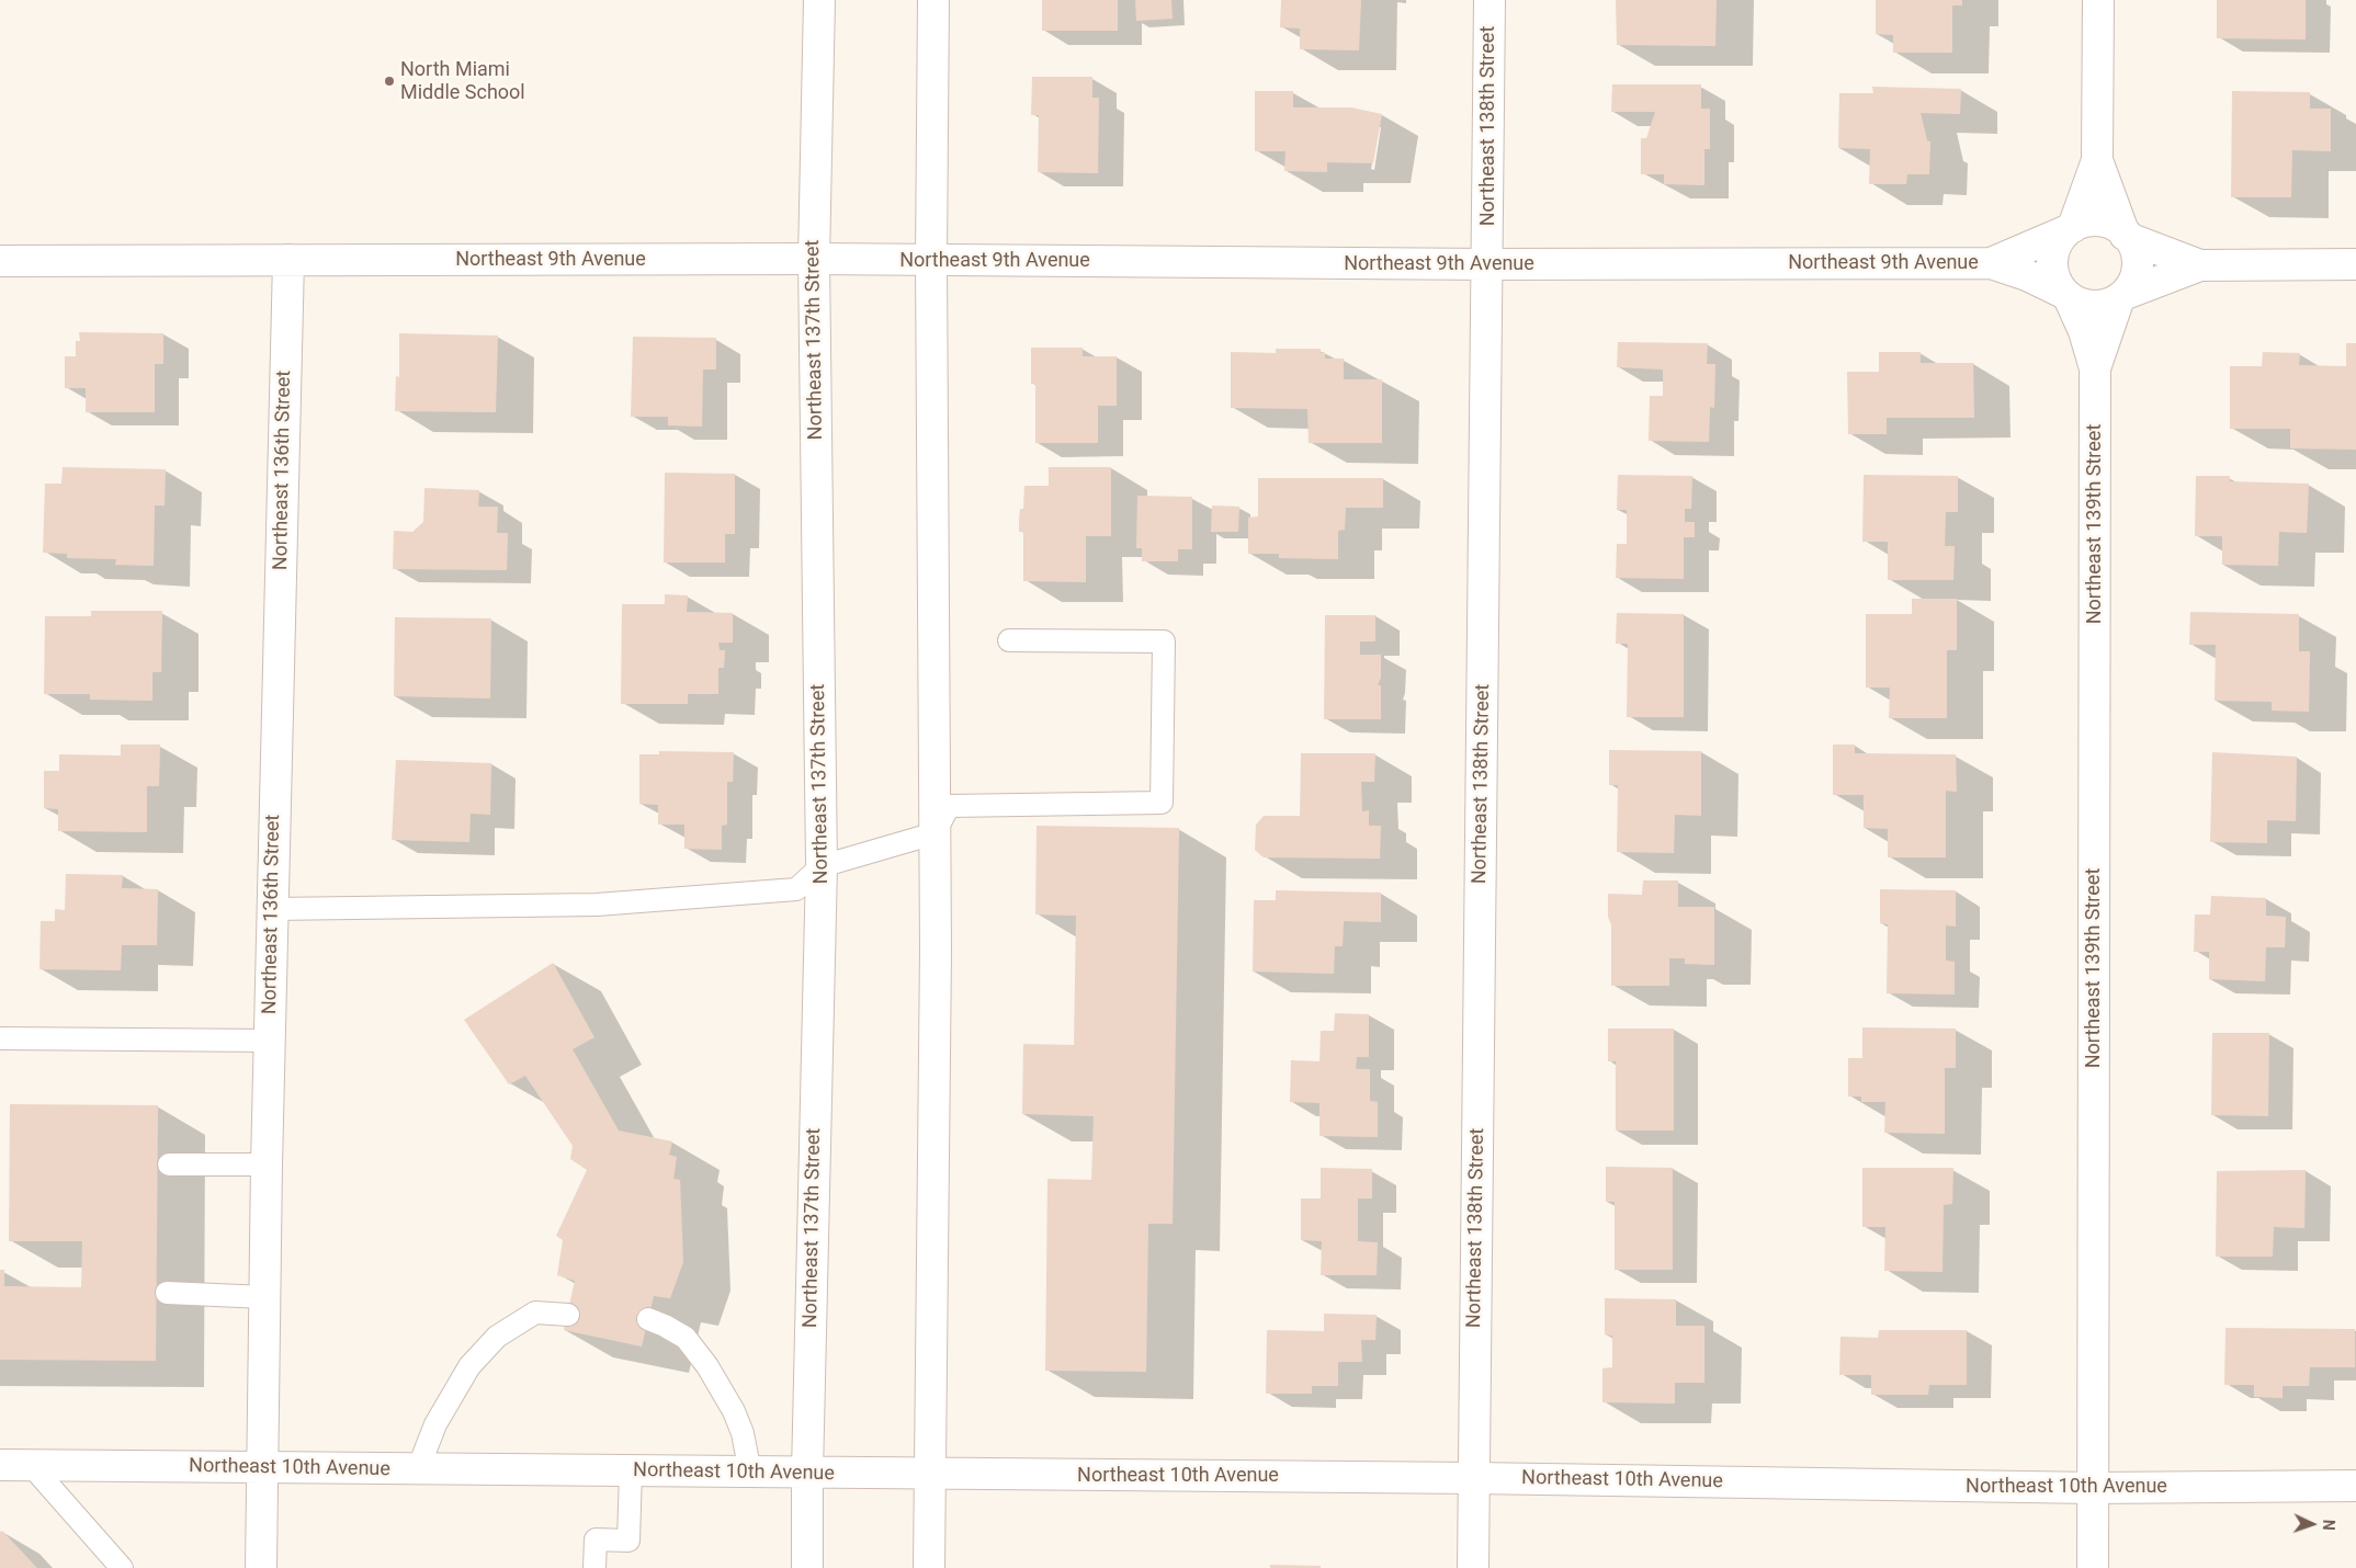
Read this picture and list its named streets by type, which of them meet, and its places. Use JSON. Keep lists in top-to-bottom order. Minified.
{"streets":{"street":["Northeast 138th Street","Northeast 9th Avenue","Northeast 137th Street","Northeast 136th Street","Northeast 139th Street","Northeast 10th Avenue"]},"crossings":[["Northeast 138th Street","Northeast 9th Avenue"],["Northeast 138th Street","Northeast 10th Avenue"],["Northeast 9th Avenue","Northeast 137th Street"],["Northeast 9th Avenue","Northeast 136th Street"],["Northeast 9th Avenue","Northeast 139th Street"],["Northeast 137th Street","Northeast 10th Avenue"],["Northeast 136th Street","Northeast 10th Avenue"],["Northeast 139th Street","Northeast 10th Avenue"]],"places":["North Miami Middle School"],"north":"right"}
